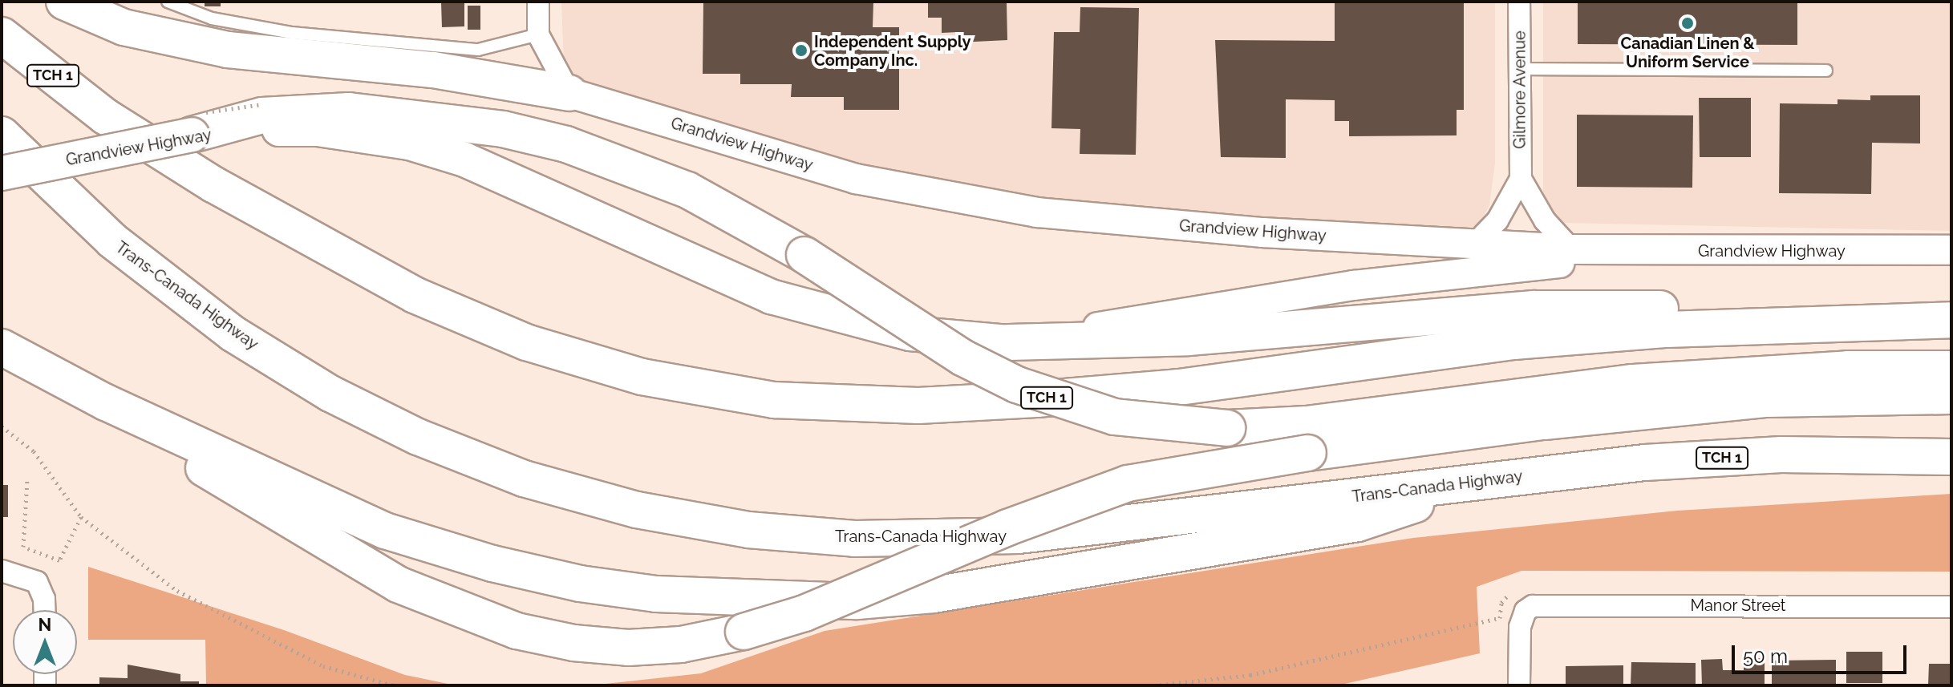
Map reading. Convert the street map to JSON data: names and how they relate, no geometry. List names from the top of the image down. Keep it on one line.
{"streets":{"highway":["TCH 1","Trans-Canada Highway"],"main road":["Grandview Highway"],"street":["Gilmore Avenue","Manor Street"]},"crossings":[["Gilmore Avenue","Grandview Highway"]],"places":["Canadian Linen & Uniform Service","Independent Supply Company Inc."],"scale_bar":"50 m","north":"top"}
